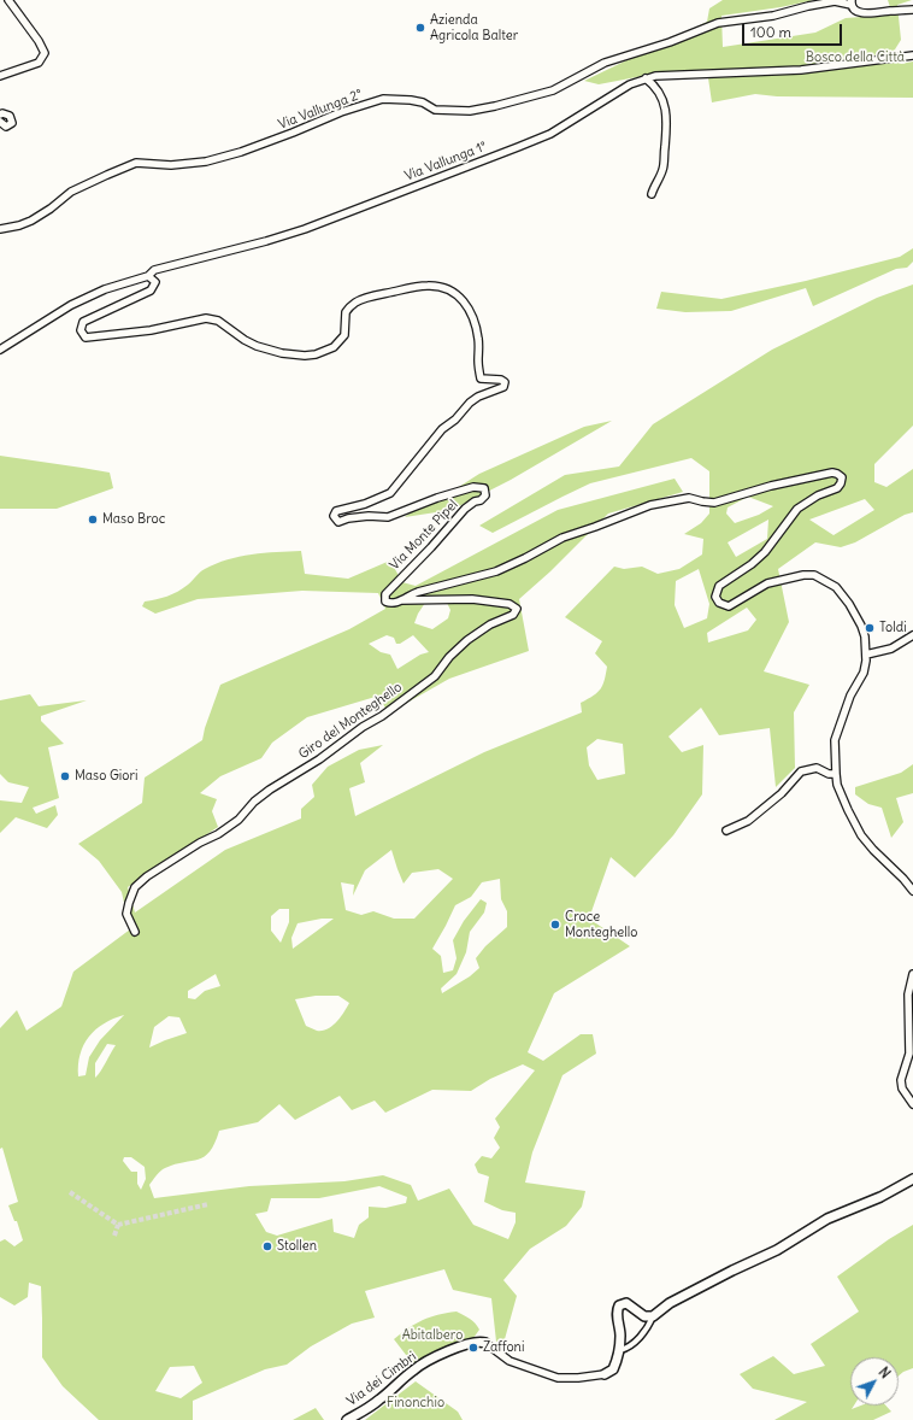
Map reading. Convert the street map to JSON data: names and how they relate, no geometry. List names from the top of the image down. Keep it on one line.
{"streets":{"street":["Via Vallunga 2°","Via Vallunga 1°","Via Monte Pipel","Giro del Monteghello","Via dei Cimbri"]},"crossings":[["Via Vallunga 1°","Via Monte Pipel"],["Via Monte Pipel","Giro del Monteghello"]],"parks":["Bosco della Città","Abitalbero","Finonchio"],"places":["Azienda Agricola Balter","Maso Broc","Toldi","Maso Giori","Croce Monteghello","Stollen","Zaffoni"],"scale_bar":"100 m","north":"top right"}
